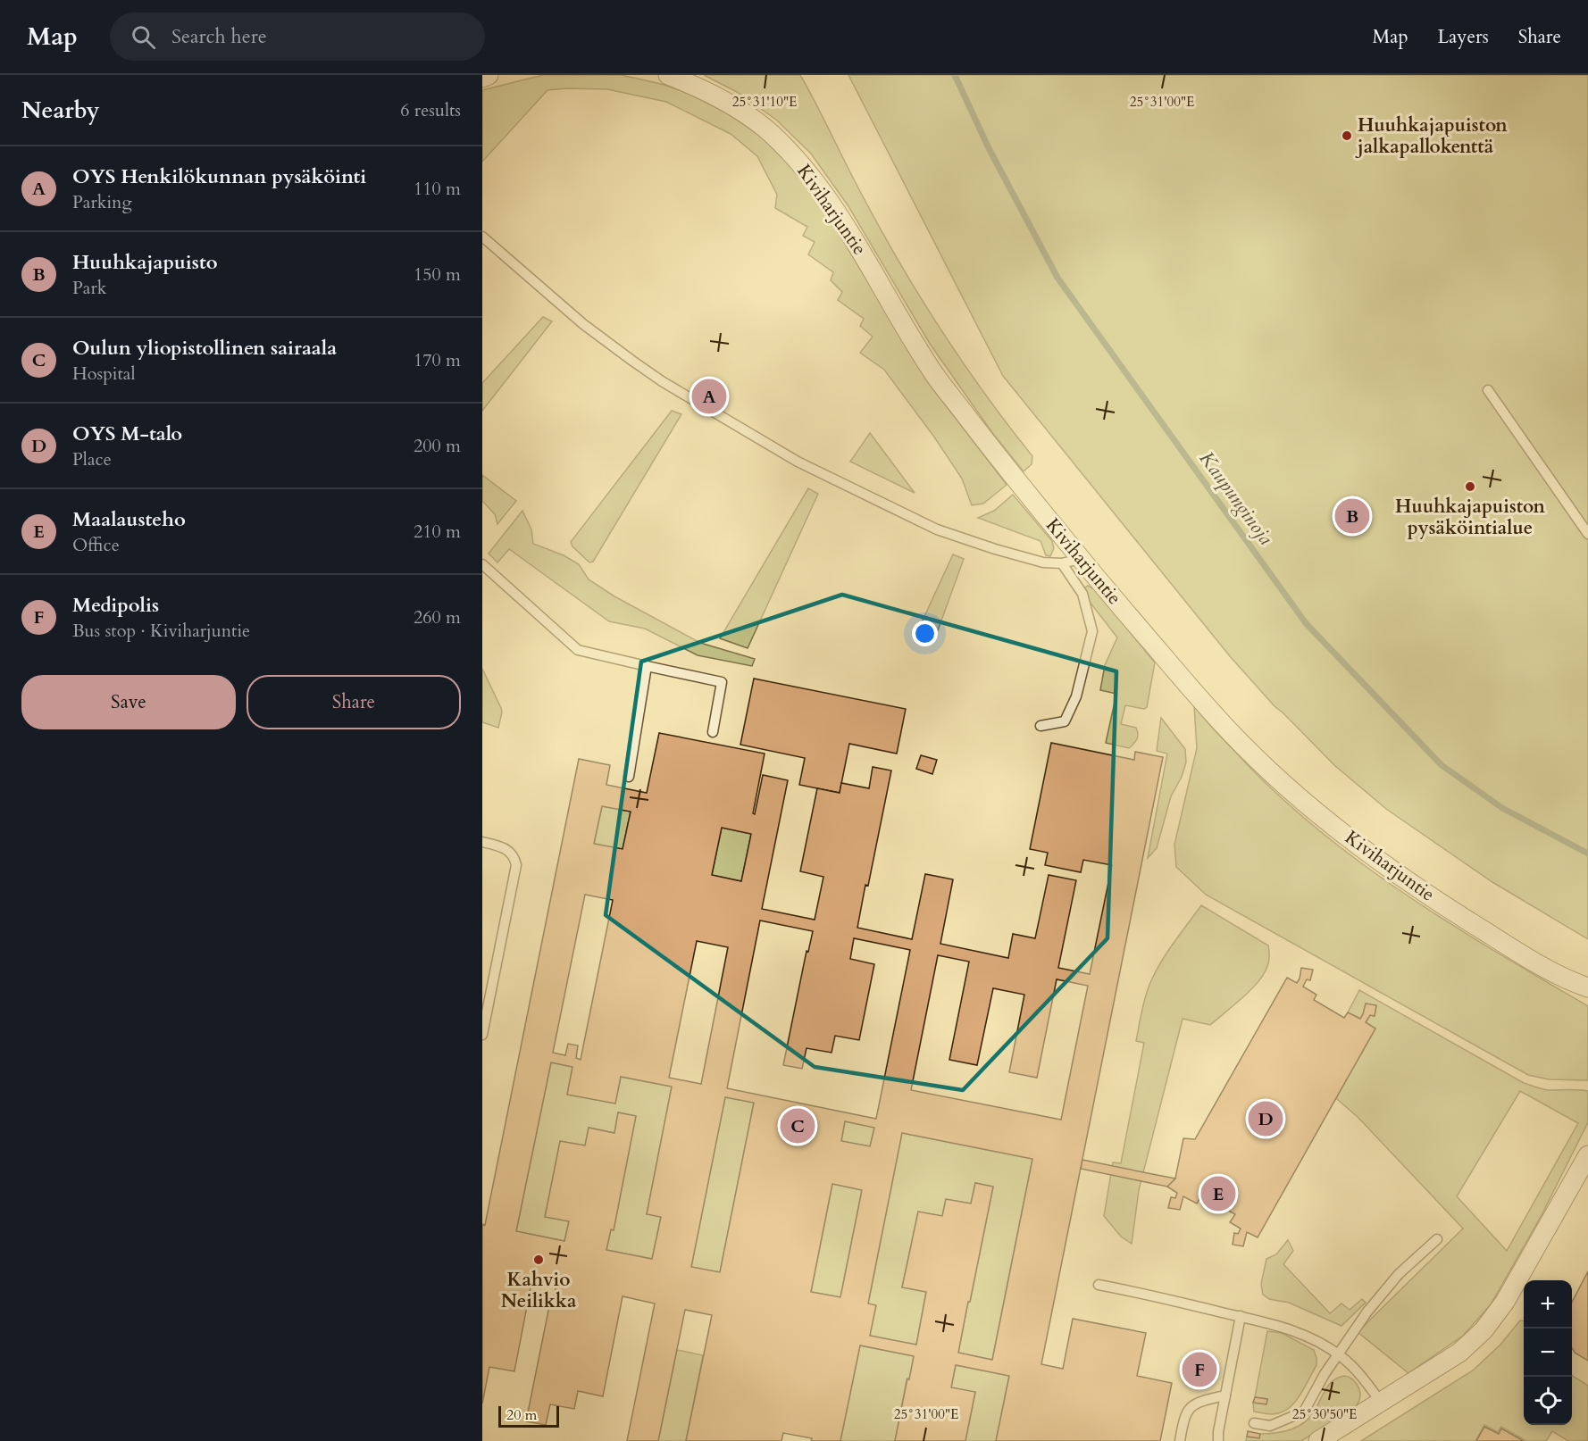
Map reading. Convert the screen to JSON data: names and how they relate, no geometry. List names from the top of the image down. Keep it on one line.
{"streets":{"street":["Kiviharjuntie"]},"water":["Kaupunginoja"],"places":["Huuhkajapuiston jalkapallokenttä","Huuhkajapuiston pysäköintialue","Kahvio Neilikka"],"scale_bar":"20 m","page":{"header":"Map","search":"Search here","nav":["Map","Layers","Share"],"heading":["Nearby","6 results"],"list":[{"mark":"A","name":"OYS Henkilökunnan pysäköinti","note":"Parking","value":"110 m"},{"mark":"B","name":"Huuhkajapuisto","note":"Park","value":"150 m"},{"mark":"C","name":"Oulun yliopistollinen sairaala","note":"Hospital","value":"170 m"},{"mark":"D","name":"OYS M-talo","note":"Place","value":"200 m"},{"mark":"E","name":"Maalausteho","note":"Office","value":"210 m"},{"mark":"F","name":"Medipolis","note":"Bus stop · Kiviharjuntie","value":"260 m"}],"pins":["A","B","D","C","E","F"],"buttons":["Save","Share"],"map_buttons":["+","−"],"scale":"20 m"},"coordinates":["25°31'10\"E","25°31'00\"E","25°30'50\"E"]}
